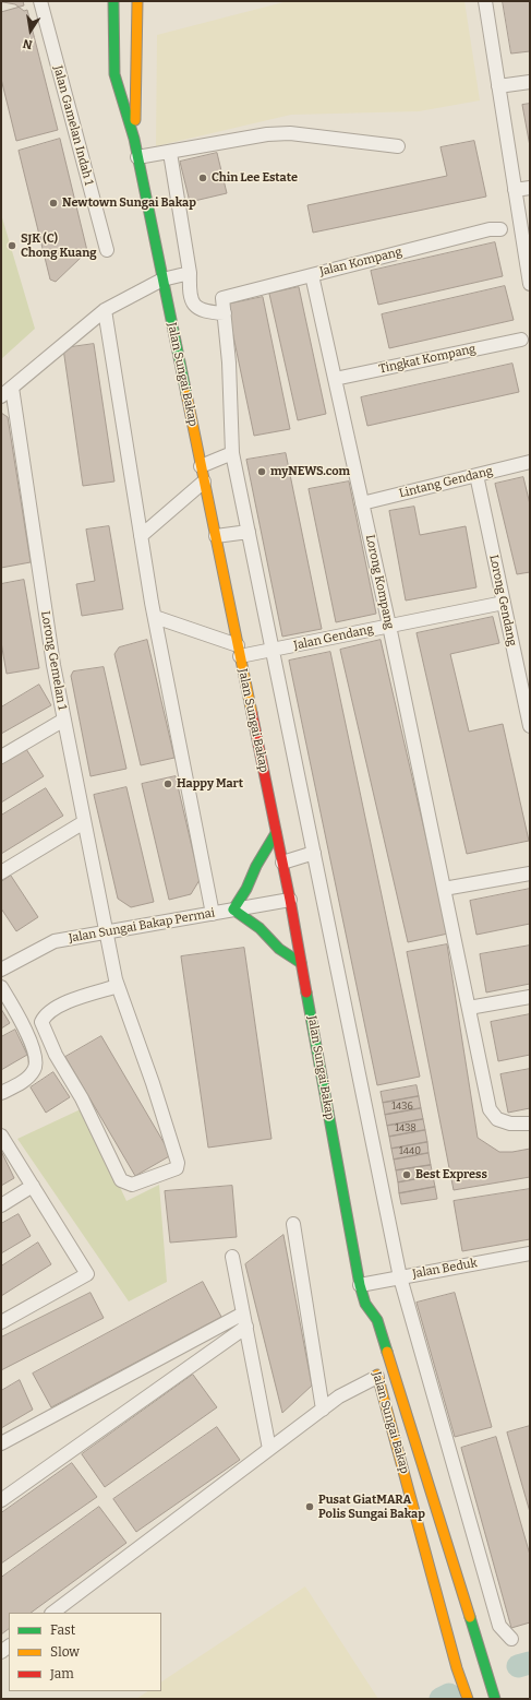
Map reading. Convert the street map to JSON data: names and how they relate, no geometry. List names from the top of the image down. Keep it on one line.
{"streets":{"highway":["Jalan Sungai Bakap"],"street":["Jalan Gamelan Indah 1","Jalan Kompang","Tingkat Kompang","Lintang Gendang","Lorong Kompang","Lorong Gendang","Jalan Gendang","Lorong Gemelan 1","Jalan Sungai Bakap Permai","Jalan Beduk"]},"crossings":[["Jalan Kompang","Lorong Kompang"],["Tingkat Kompang","Lorong Kompang"],["Jalan Sungai Bakap","Jalan Gendang"],["Jalan Sungai Bakap","Jalan Sungai Bakap Permai"],["Jalan Sungai Bakap","Jalan Beduk"],["Lintang Gendang","Lorong Kompang"],["Lintang Gendang","Lorong Gendang"],["Lorong Kompang","Jalan Gendang"],["Lorong Gendang","Jalan Gendang"],["Lorong Gemelan 1","Jalan Sungai Bakap Permai"]],"places":["Chin Lee Estate","Newtown Sungai Bakap","SJK (C) Chong Kuang","myNEWS.com","Happy Mart","Best Express","Pusat GiatMARA Polis Sungai Bakap"],"house_numbers":["1436","1438","1440"],"legend":["Fast","Slow","Jam"],"north":"bottom"}
